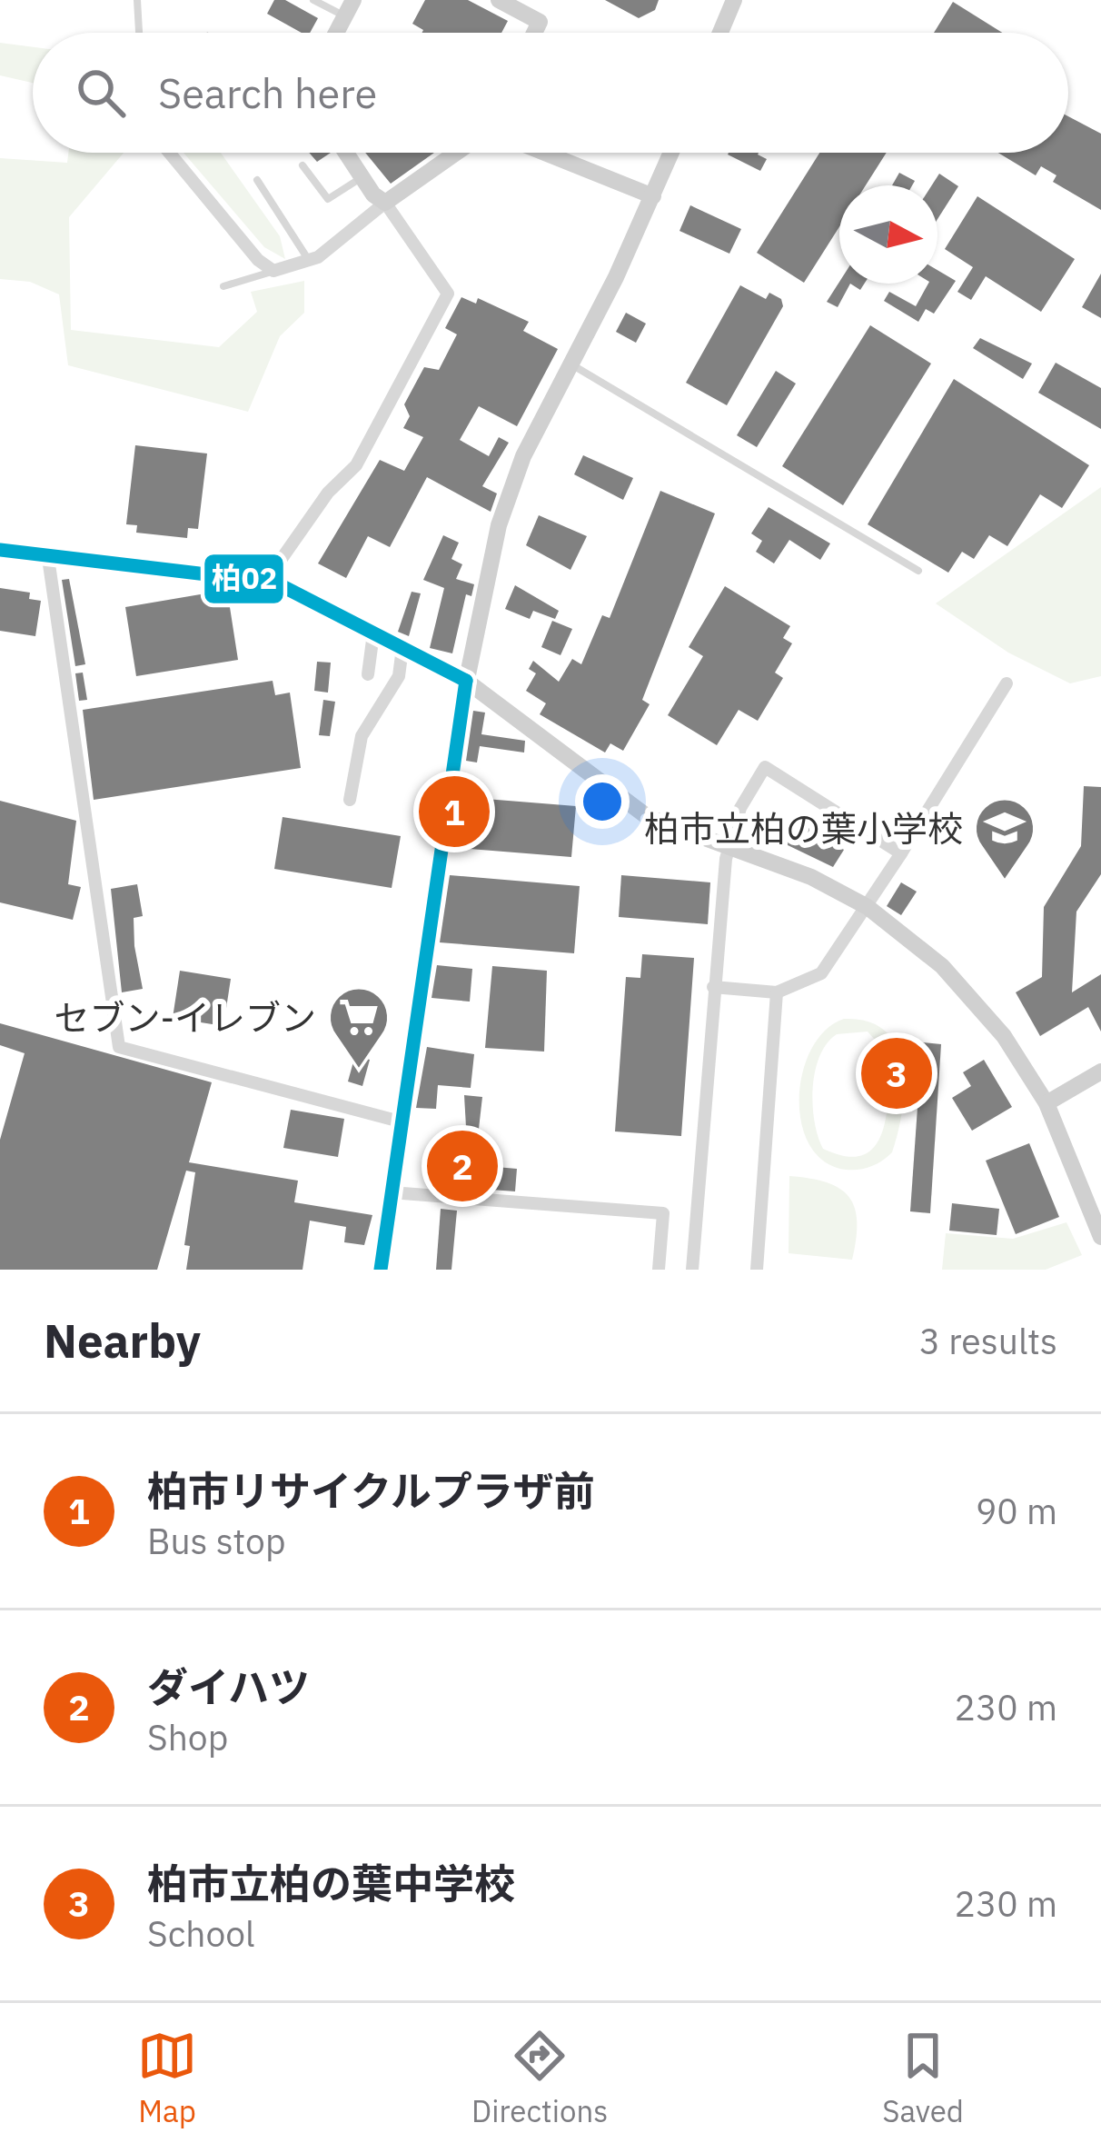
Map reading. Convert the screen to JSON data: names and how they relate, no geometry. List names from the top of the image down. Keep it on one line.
{"places":{"school or university":["柏市立柏の葉小学校"],"supermarket":["セブン-イレブン"]},"lines":["transit line 柏02"],"north":"right","page":{"search":"Search here","pins":["1","3","2"],"heading":["Nearby","3 results"],"list":[{"mark":"1","name":"柏市リサイクルプラザ前","note":"Bus stop","value":"90 m"},{"mark":"2","name":"ダイハツ","note":"Shop","value":"230 m"},{"mark":"3","name":"柏市立柏の葉中学校","note":"School","value":"230 m"}],"nav":["Map","Directions","Saved"]}}
